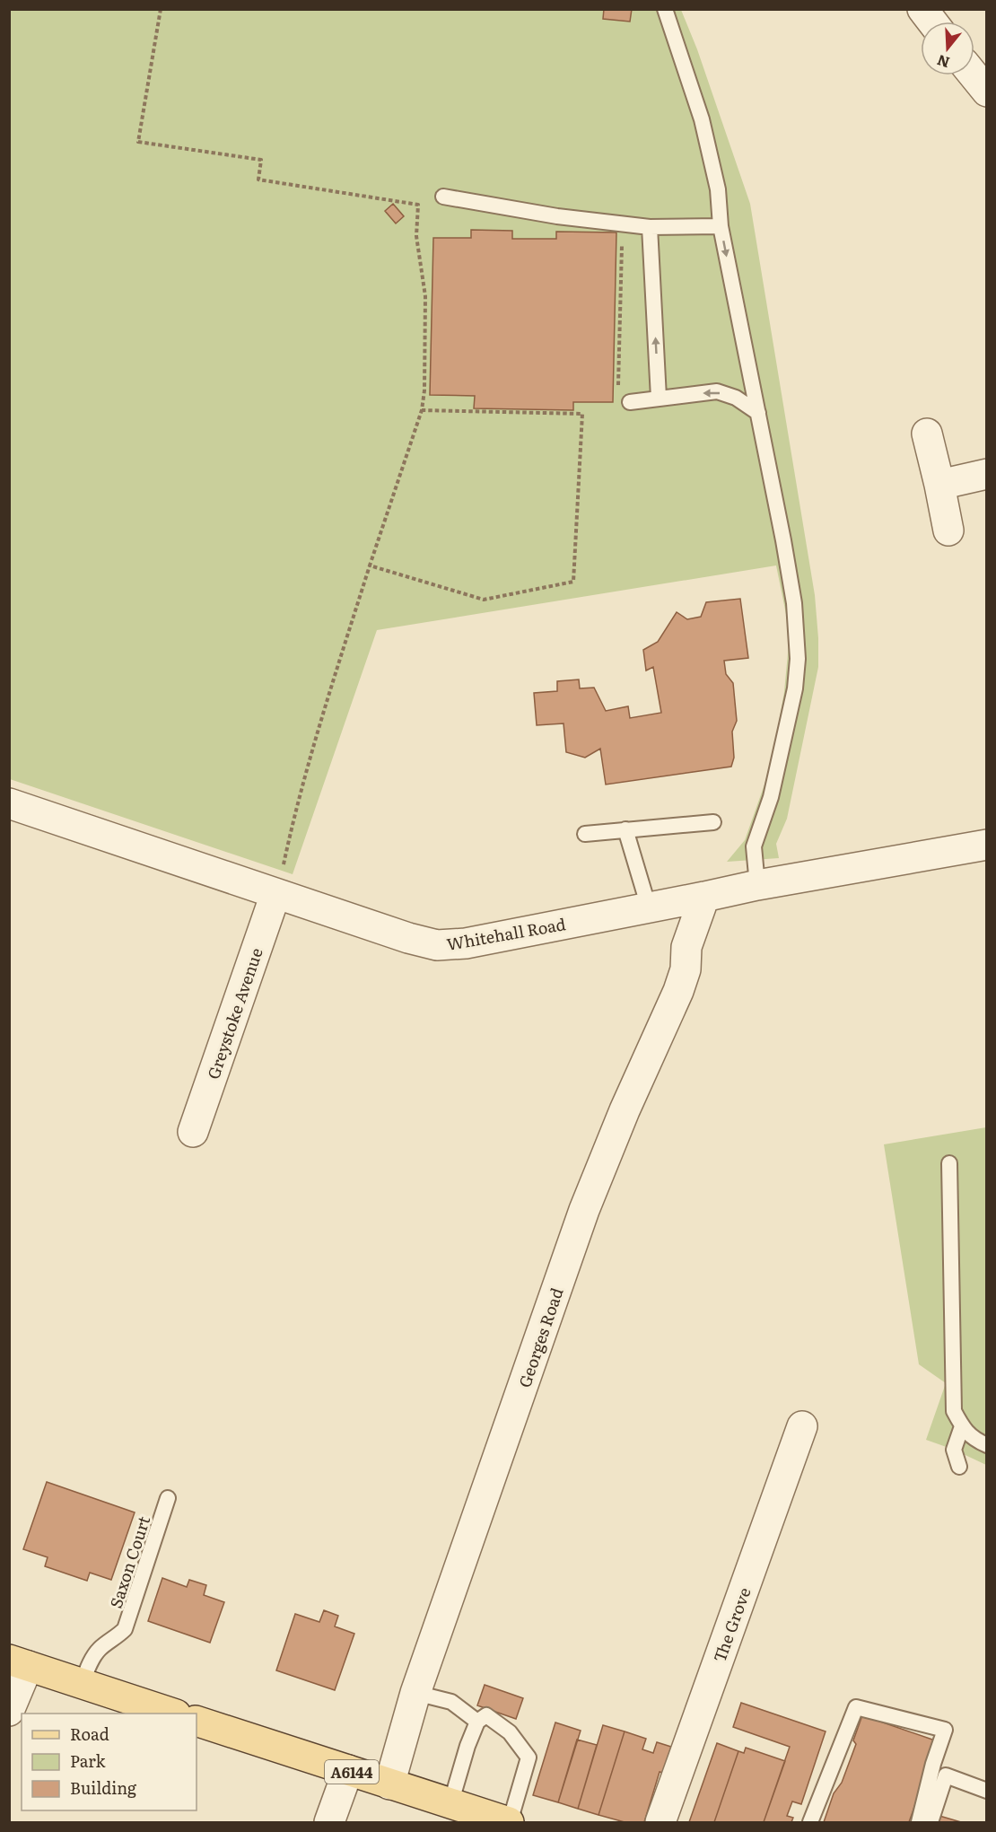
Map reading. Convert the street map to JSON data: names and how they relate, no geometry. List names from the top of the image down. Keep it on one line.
{"streets":{"main road":["A6144"],"street":["Whitehall Road","Greystoke Avenue","Georges Road","The Grove"],"lane":["Saxon Court"]},"crossings":[["Whitehall Road","Greystoke Avenue"],["Whitehall Road","Georges Road"],["Georges Road","A6144"]],"legend":["Road","Park","Building"],"north":"bottom"}
